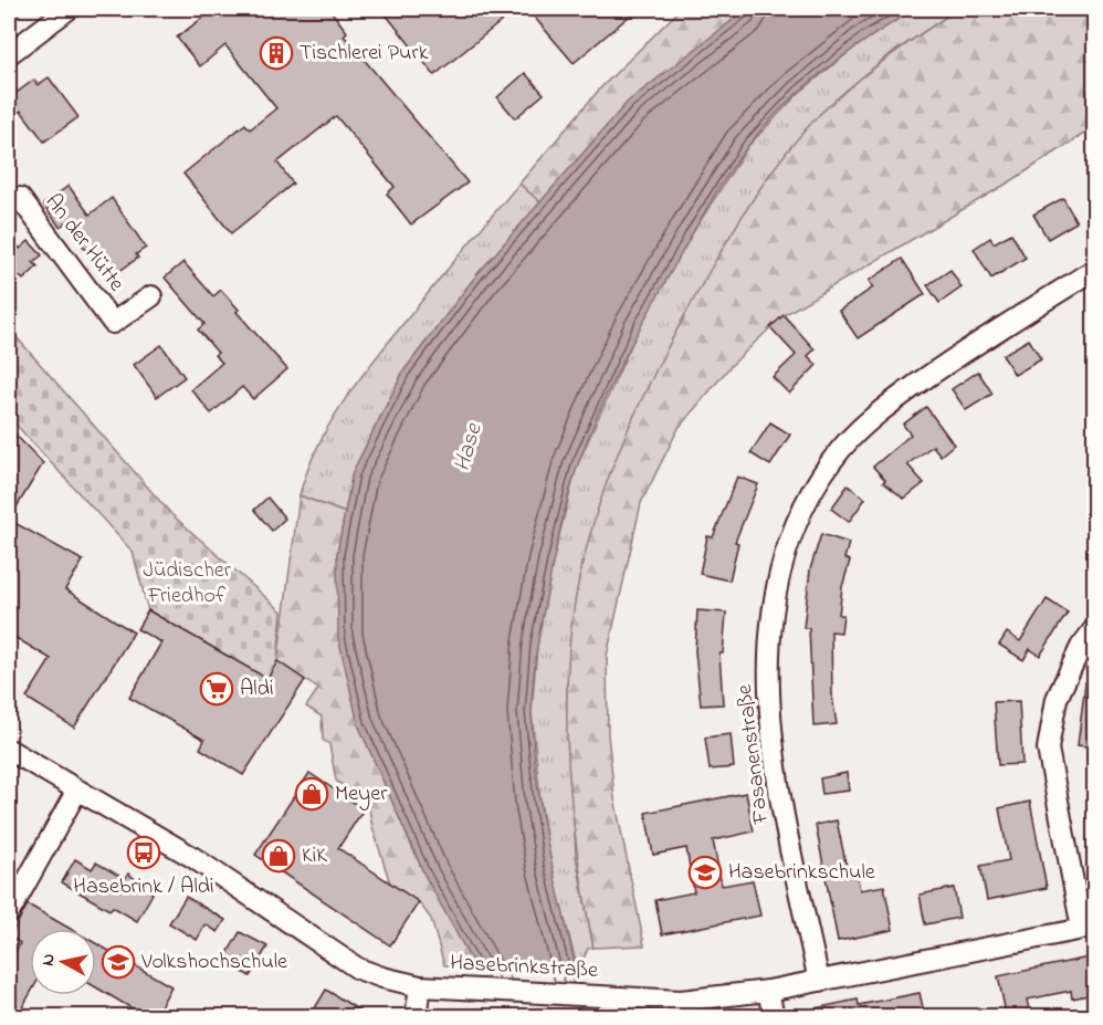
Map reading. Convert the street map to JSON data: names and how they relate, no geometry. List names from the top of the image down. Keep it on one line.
{"streets":{"street":["An der Hütte","Fasanenstraße","Hasebrinkstraße"]},"crossings":[["Fasanenstraße","Hasebrinkstraße"]],"water":["Hase"],"parks":["Jüdischer Friedhof"],"places":{"building":["Tischlerei Purk"],"supermarket":["Aldi"],"shop":["Meyer","KiK"],"bus stop":["Hasebrink / Aldi"],"school or university":["Hasebrinkschule","Volkshochschule"]},"north":"left"}
